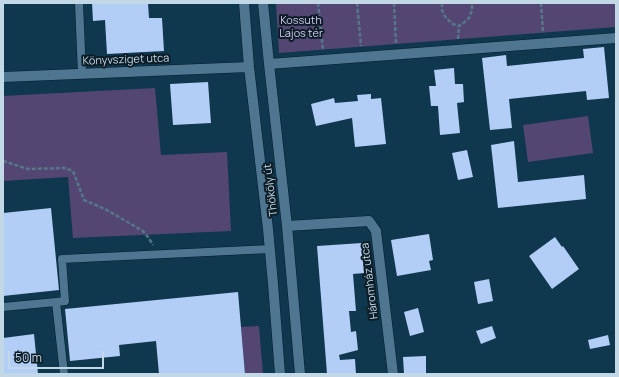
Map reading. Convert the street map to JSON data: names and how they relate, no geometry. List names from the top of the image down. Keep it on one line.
{"streets":{"street":["Könyvsziget utca","Thököly út","Háromház utca"]},"crossings":[["Könyvsziget utca","Thököly út"],["Thököly út","Háromház utca"]],"parks":["Kossuth Lajos tér"],"scale_bar":"50 m"}
